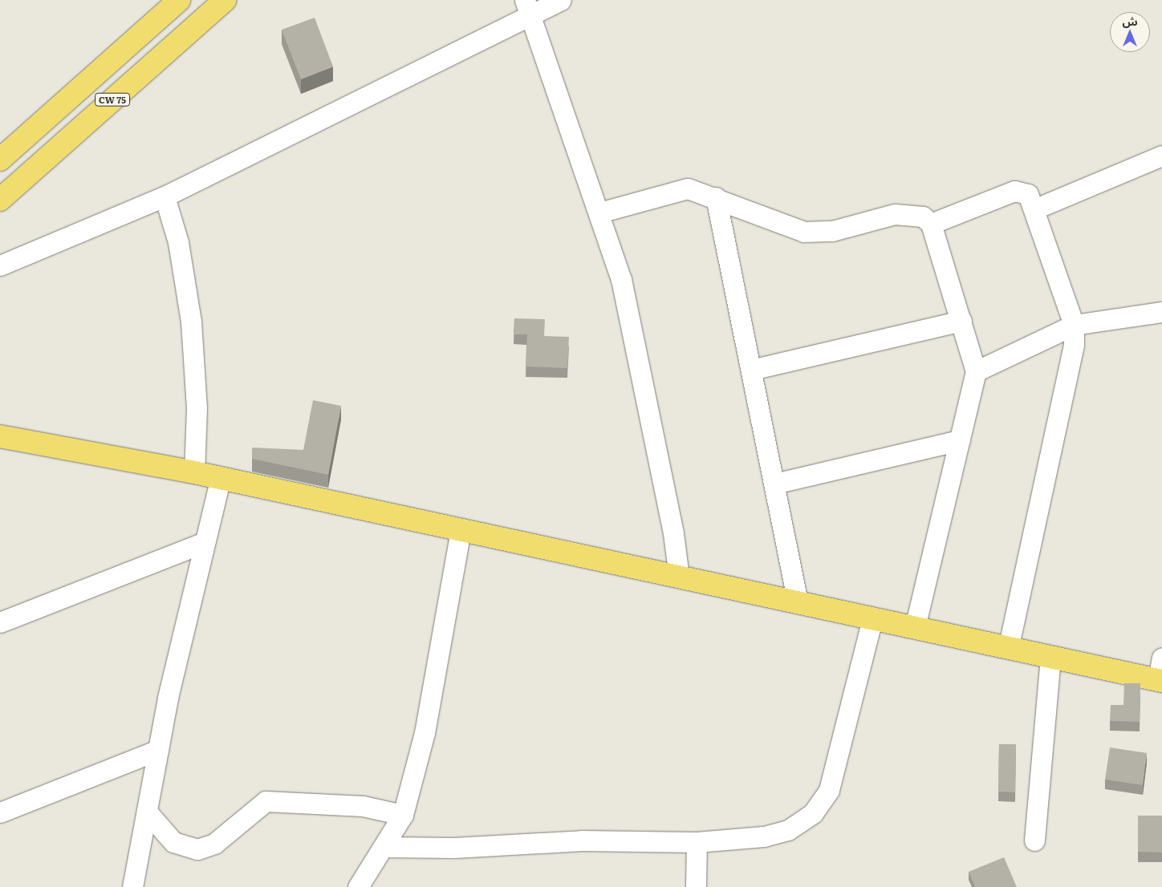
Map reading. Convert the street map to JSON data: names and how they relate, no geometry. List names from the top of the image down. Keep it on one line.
{"streets":{"main road":["CW 75"]},"north":"top"}
